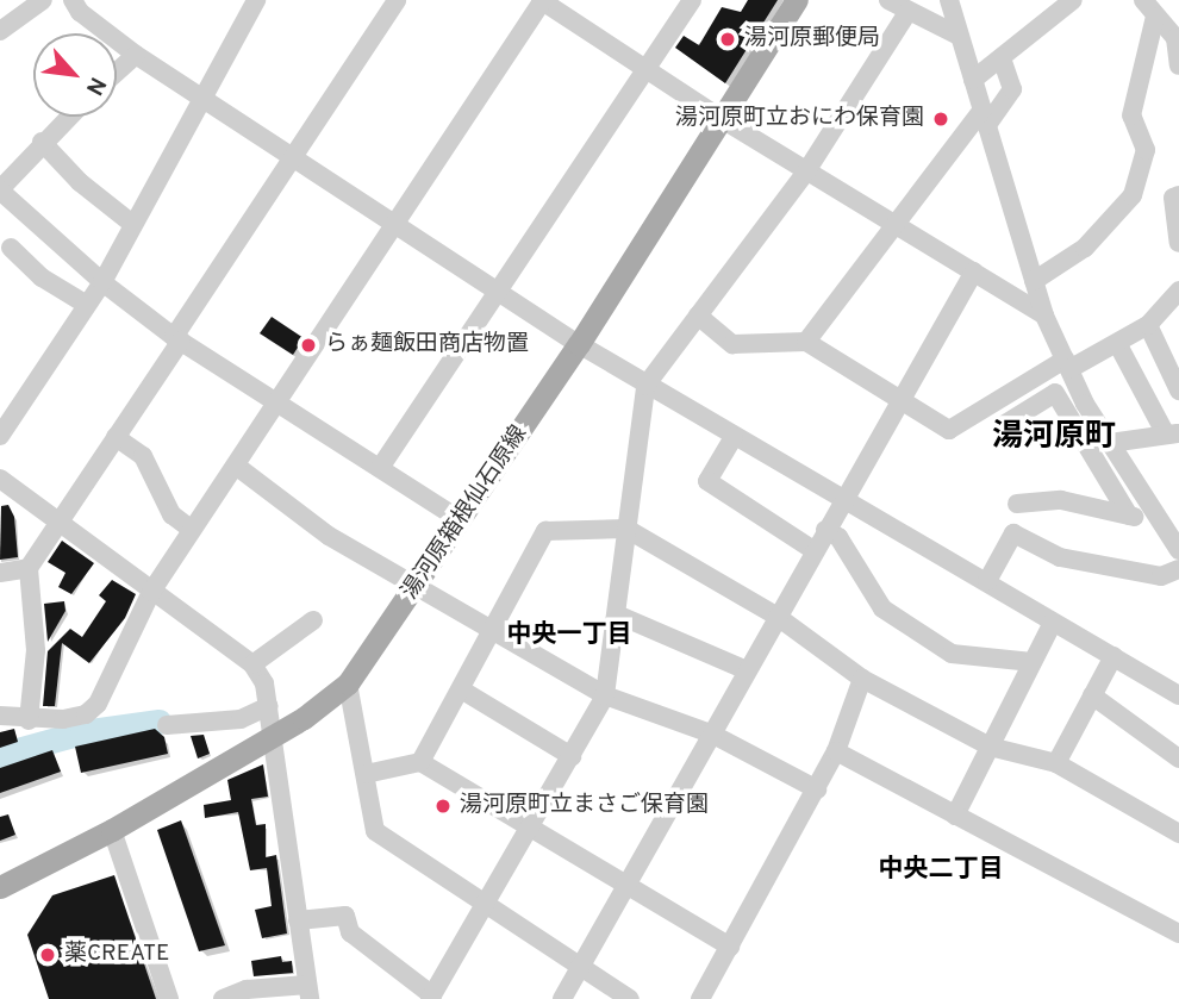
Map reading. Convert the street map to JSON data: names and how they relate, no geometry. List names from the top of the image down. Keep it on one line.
{"streets":{"main road":["湯河原箱根仙石原線"]},"districts":["湯河原町","中央一丁目","中央二丁目"],"places":["湯河原郵便局","湯河原町立おにわ保育園","らぁ麺飯田商店物置","湯河原町立まさご保育園","薬CREATE"],"north":"bottom right"}
